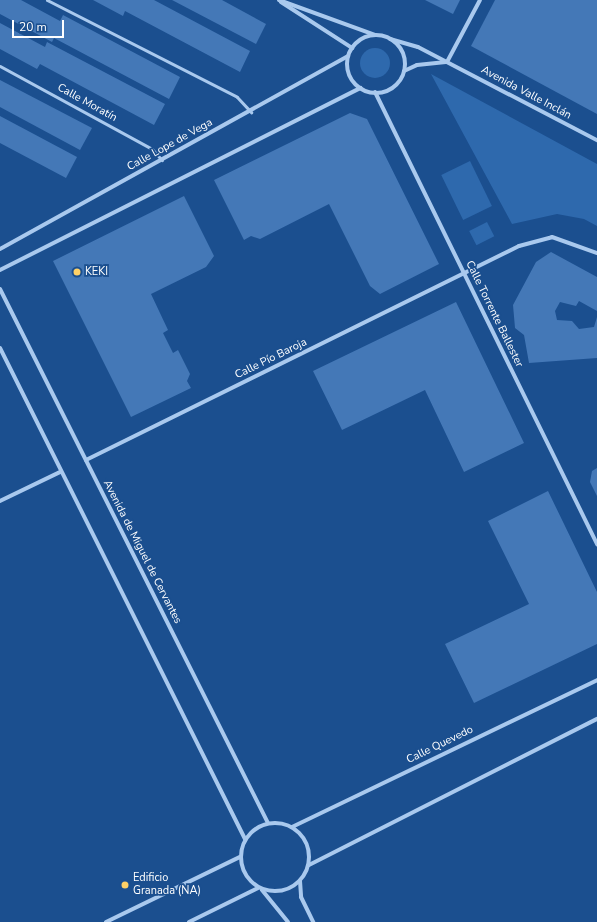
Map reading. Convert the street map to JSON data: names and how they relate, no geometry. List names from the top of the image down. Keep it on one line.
{"streets":{"street":["Avenida Valle Inclán","Calle Lope de Vega","Calle Torrente Ballester","Calle Pío Baroja","Avenida de Miguel de Cervantes","Calle Quevedo"],"lane":["Calle Moratín"]},"crossings":[["Avenida Valle Inclán","Calle Lope de Vega"],["Avenida Valle Inclán","Calle Torrente Ballester"],["Calle Moratín","Calle Lope de Vega"],["Calle Lope de Vega","Calle Torrente Ballester"],["Calle Torrente Ballester","Calle Pío Baroja"],["Calle Pío Baroja","Avenida de Miguel de Cervantes"],["Avenida de Miguel de Cervantes","Calle Quevedo"]],"places":["KEKI","Edificio Granada (NA)"],"scale_bar":"20 m"}
